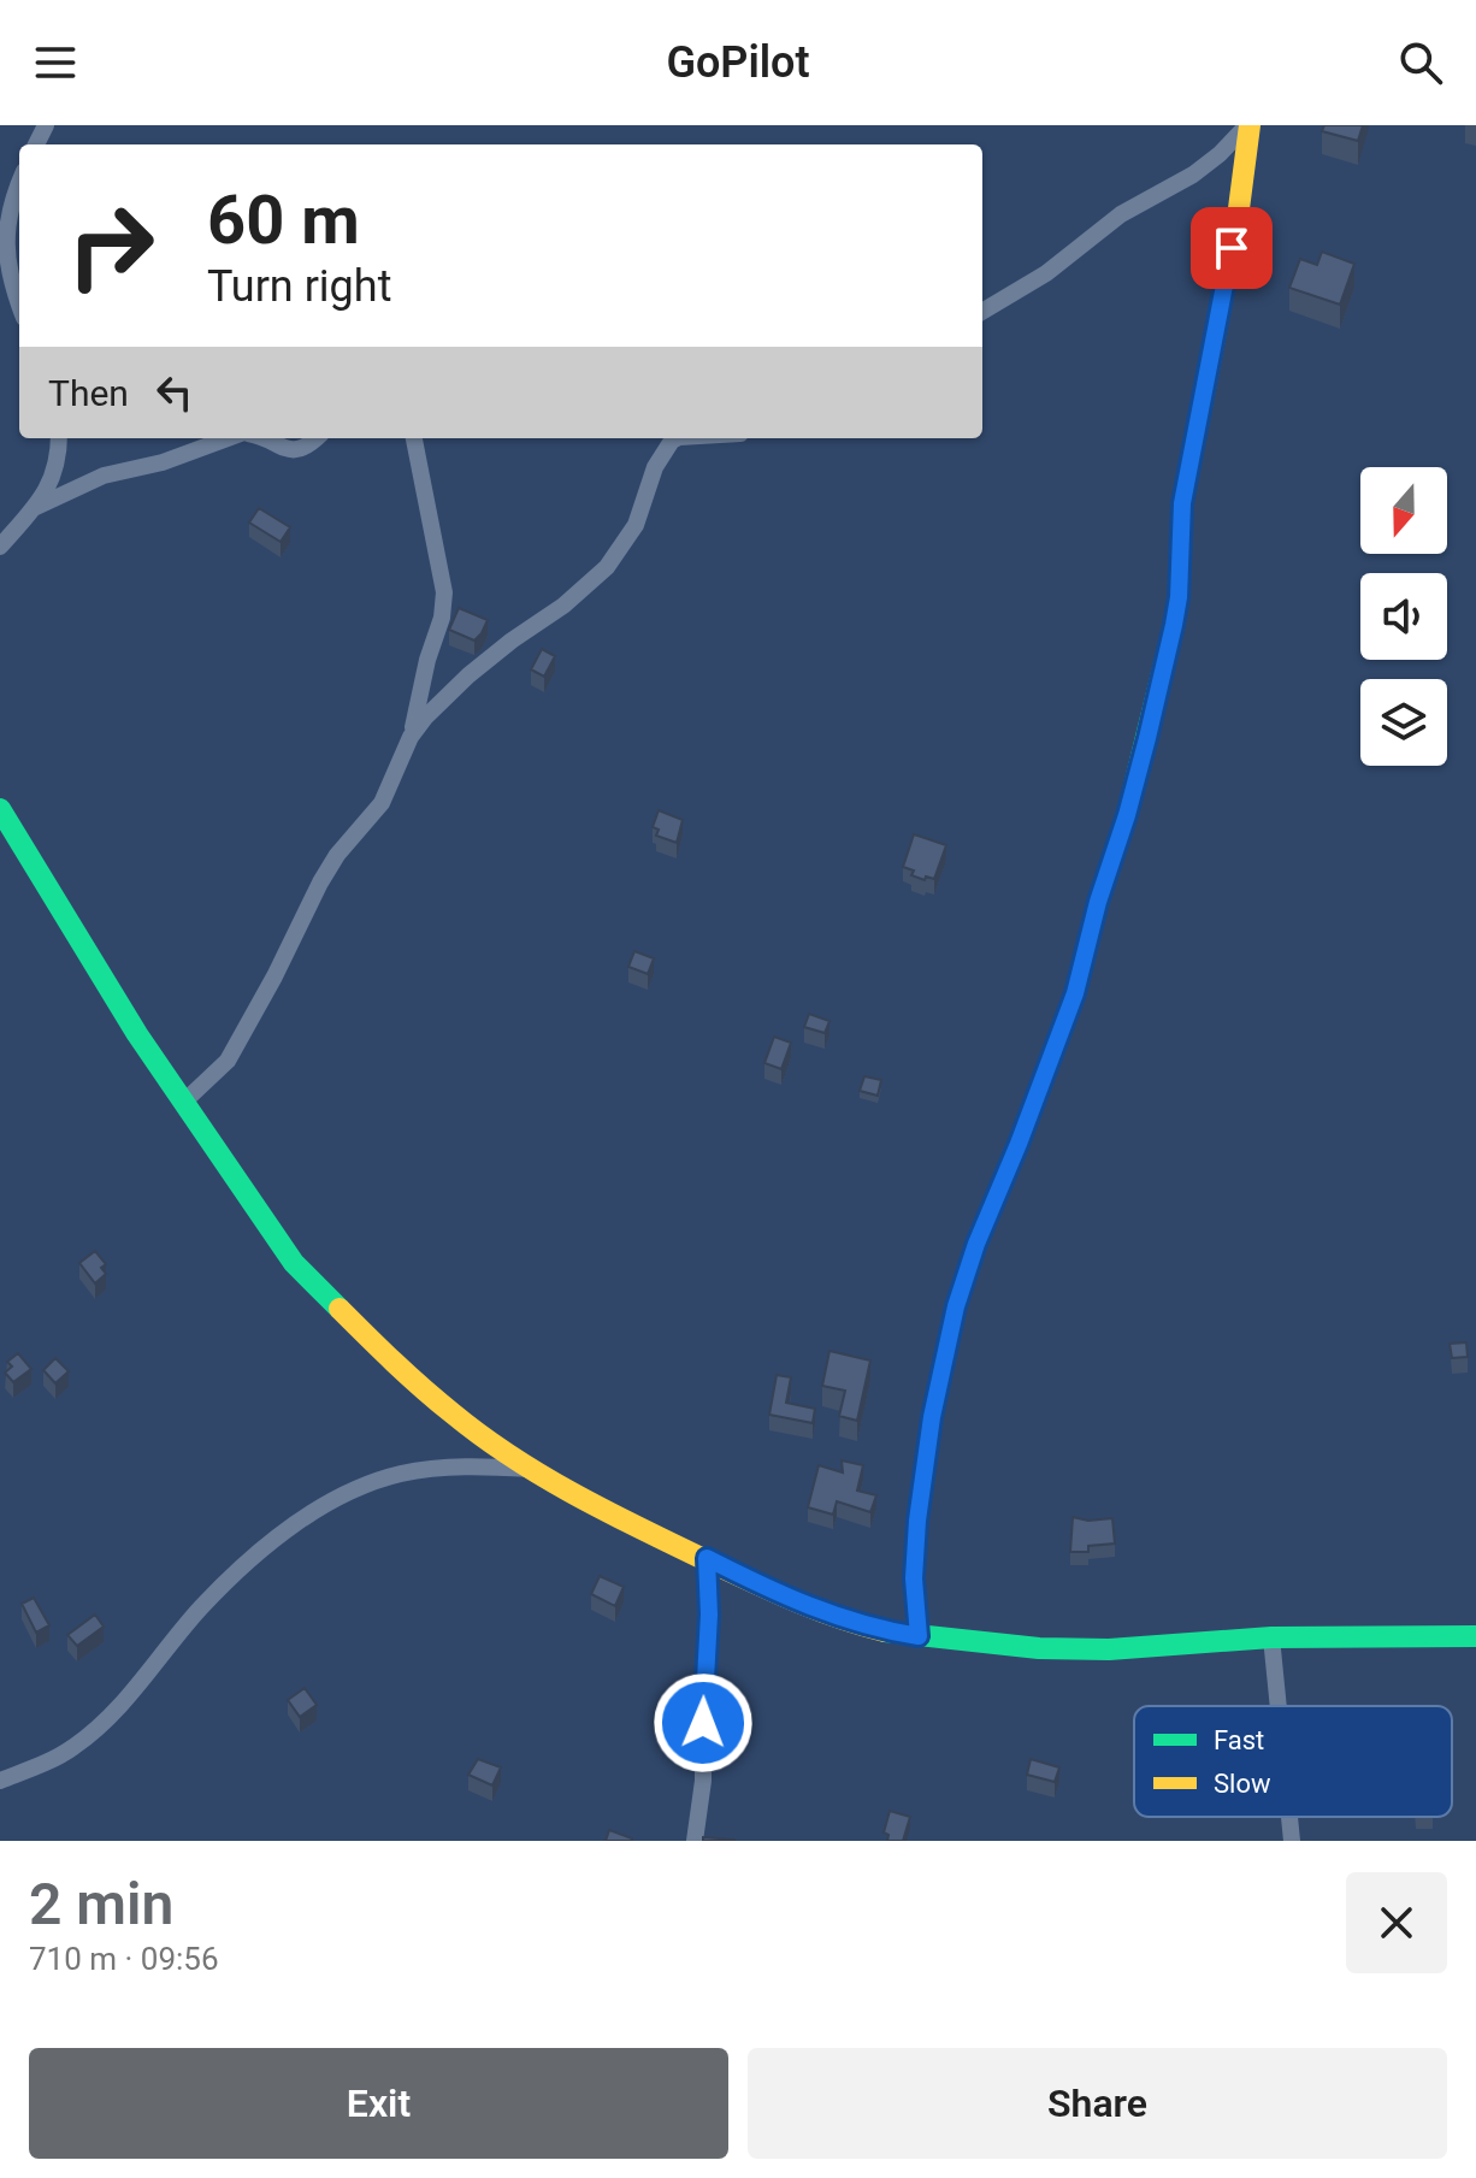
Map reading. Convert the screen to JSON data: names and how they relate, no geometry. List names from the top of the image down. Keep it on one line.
{"legend":["Fast","Slow"],"north":"bottom","page":{"header":"GoPilot","turn":["60 m","Turn right"],"then":"Then","heading":["2 min","710 m · 09:56"],"buttons":["Exit","Share"]}}
